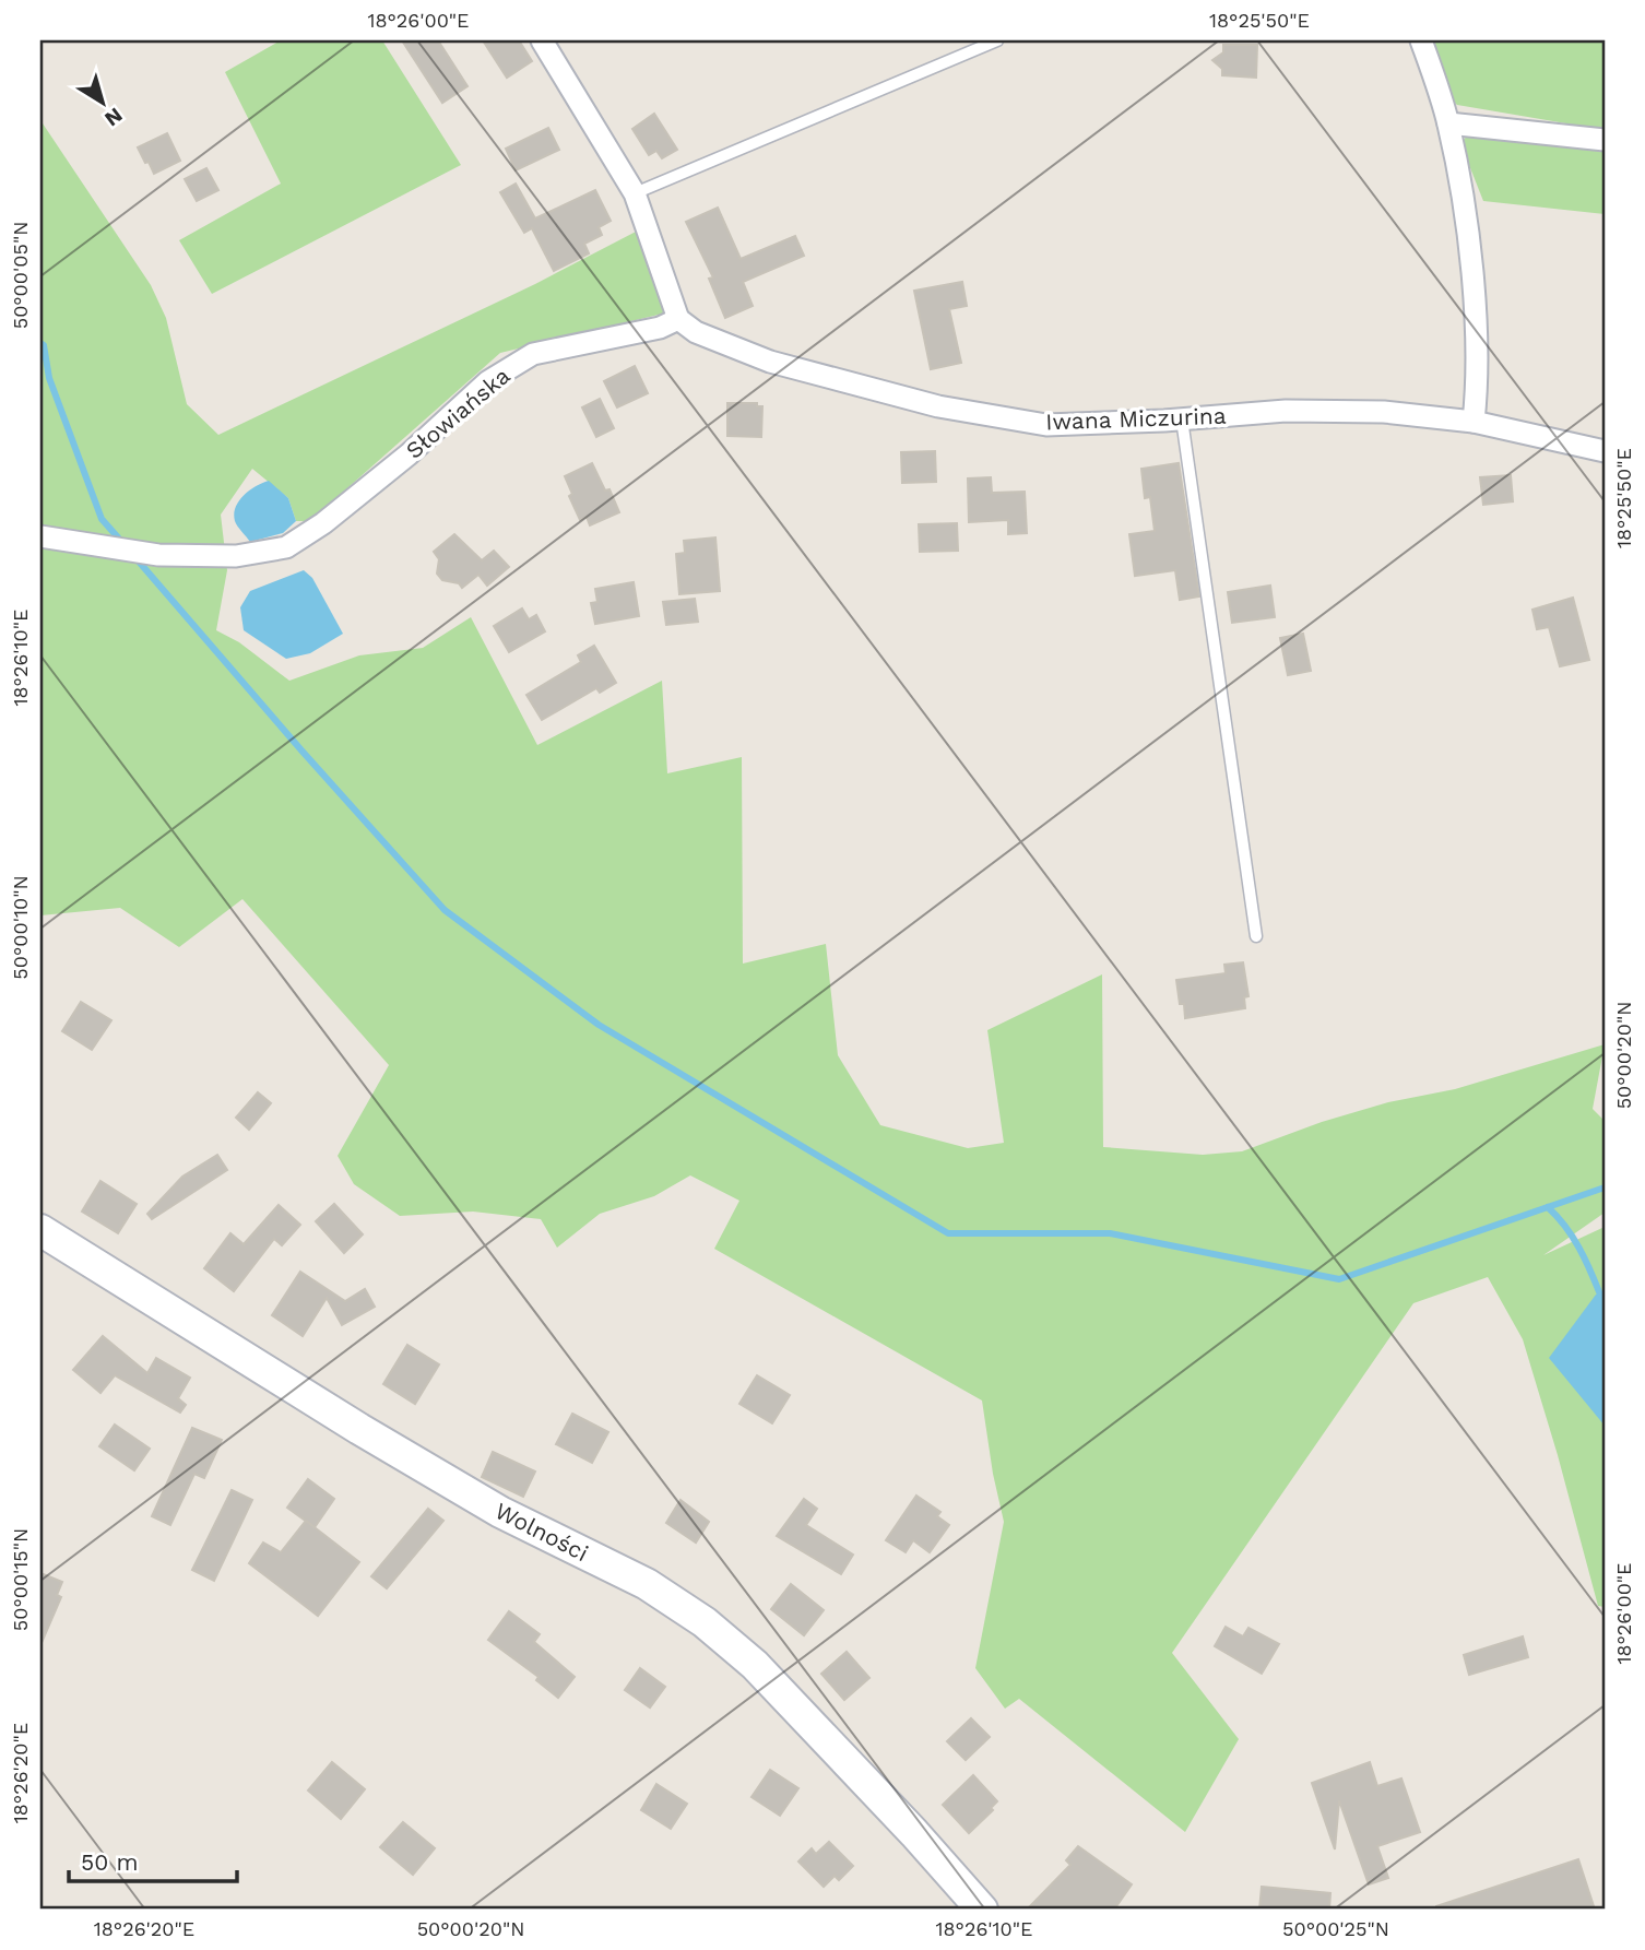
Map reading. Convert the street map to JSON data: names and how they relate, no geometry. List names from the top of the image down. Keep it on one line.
{"streets":{"street":["Słowiańska","Iwana Miczurina","Wolności"]},"crossings":[["Słowiańska","Iwana Miczurina"]],"scale_bar":"50 m","north":"bottom right","coordinates":["18°26'00\"E","18°25'50\"E","50°00'05\"N","18°26'10\"E","50°00'10\"N","50°00'20\"N","50°00'15\"N","18°26'20\"E","50°00'25\"N"]}
